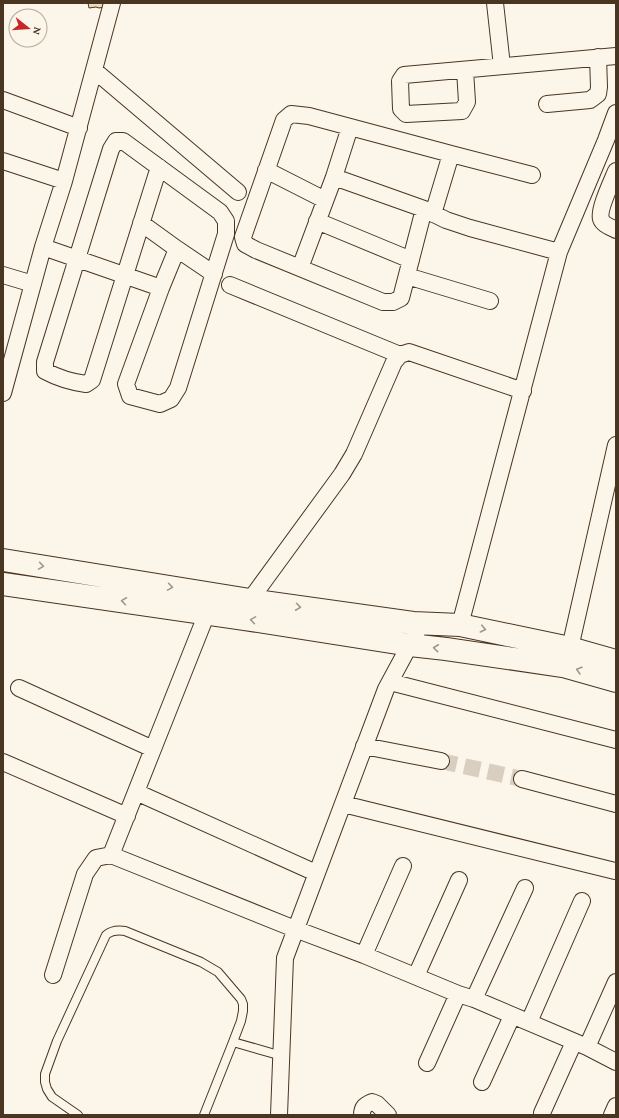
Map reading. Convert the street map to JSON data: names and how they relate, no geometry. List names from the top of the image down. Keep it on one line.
{"north":"right"}
